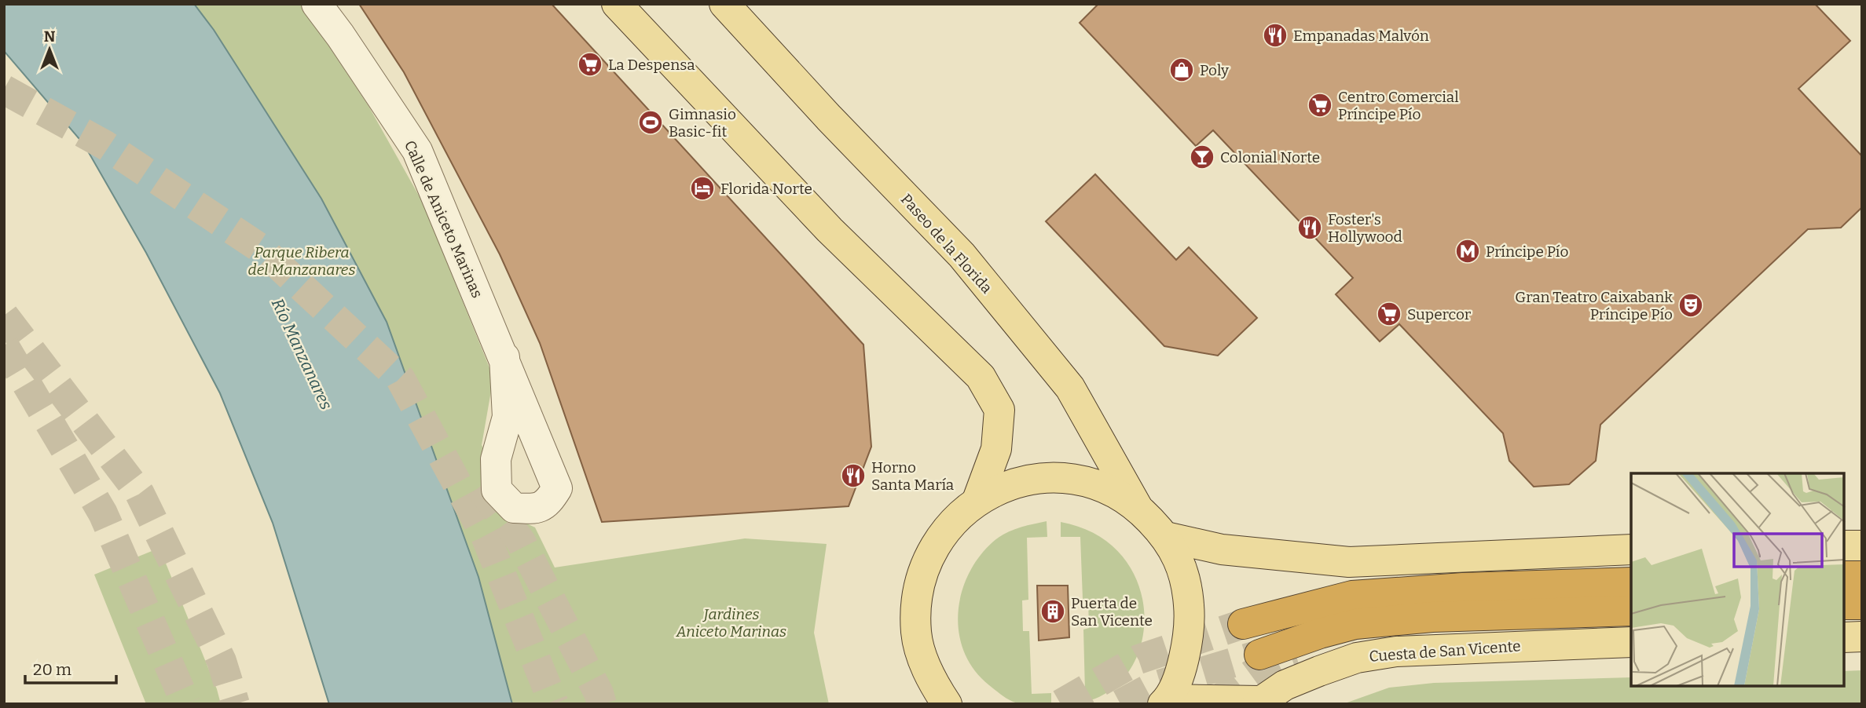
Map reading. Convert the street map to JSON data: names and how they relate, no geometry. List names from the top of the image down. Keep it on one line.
{"streets":{"main road":["Paseo de la Florida","Cuesta de San Vicente"],"street":["Calle de Aniceto Marinas"]},"water":["Río Manzanares"],"parks":["Parque Ribera del Manzanares","Jardines Aniceto Marinas"],"places":{"restaurant":["Empanadas Malvón","Foster's Hollywood","Horno Santa María"],"supermarket":["La Despensa","Centro Comercial Príncipe Pío","Supercor"],"shop":["Poly"],"sports":["Gimnasio Basic-fit"],"bar":["Colonial Norte"],"hotel":["Florida Norte"],"metro station":["Príncipe Pío"],"theatre":["Gran Teatro Caixabank Príncipe Pío"],"building":["Puerta de San Vicente"]},"scale_bar":"20 m","north":"top"}
